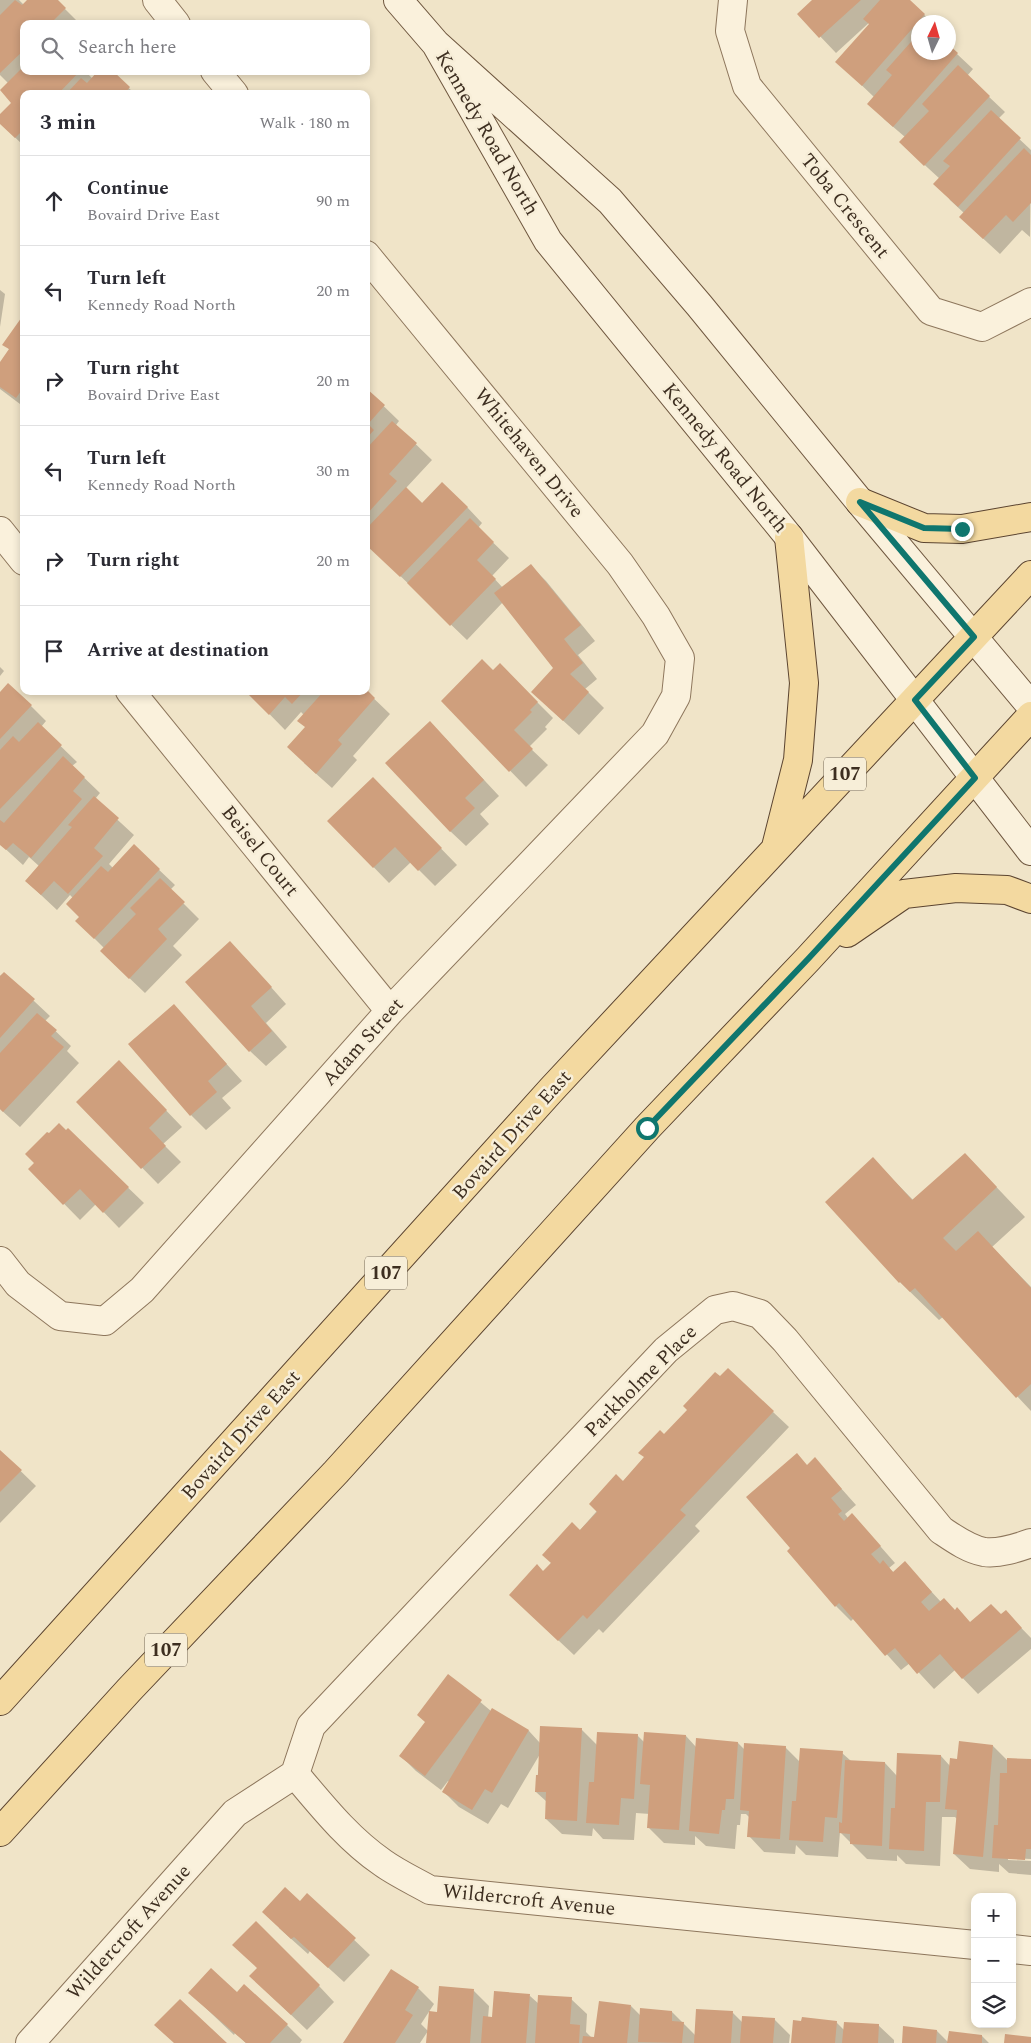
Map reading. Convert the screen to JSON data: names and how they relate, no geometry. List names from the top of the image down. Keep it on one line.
{"streets":{"main road":["107","Bovaird Drive East"],"street":["Kennedy Road North","Toba Crescent","Whitehaven Drive","Beisel Court","Adam Street","Parkholme Place","Wildercroft Avenue"]},"crossings":[["Kennedy Road North","107"],["Kennedy Road North","Bovaird Drive East"],["Whitehaven Drive","Adam Street"],["Beisel Court","Adam Street"],["Parkholme Place","Wildercroft Avenue"]],"north":"top","page":{"search":"Search here","heading":["3 min","Walk · 180 m"],"list":[["Continue","Bovaird Drive East","90 m"],["Turn left","Kennedy Road North","20 m"],["Turn right","Bovaird Drive East","20 m"],["Turn left","Kennedy Road North","30 m"],["Turn right","20 m"],"Arrive at destination"],"map_buttons":["+","−"]}}
